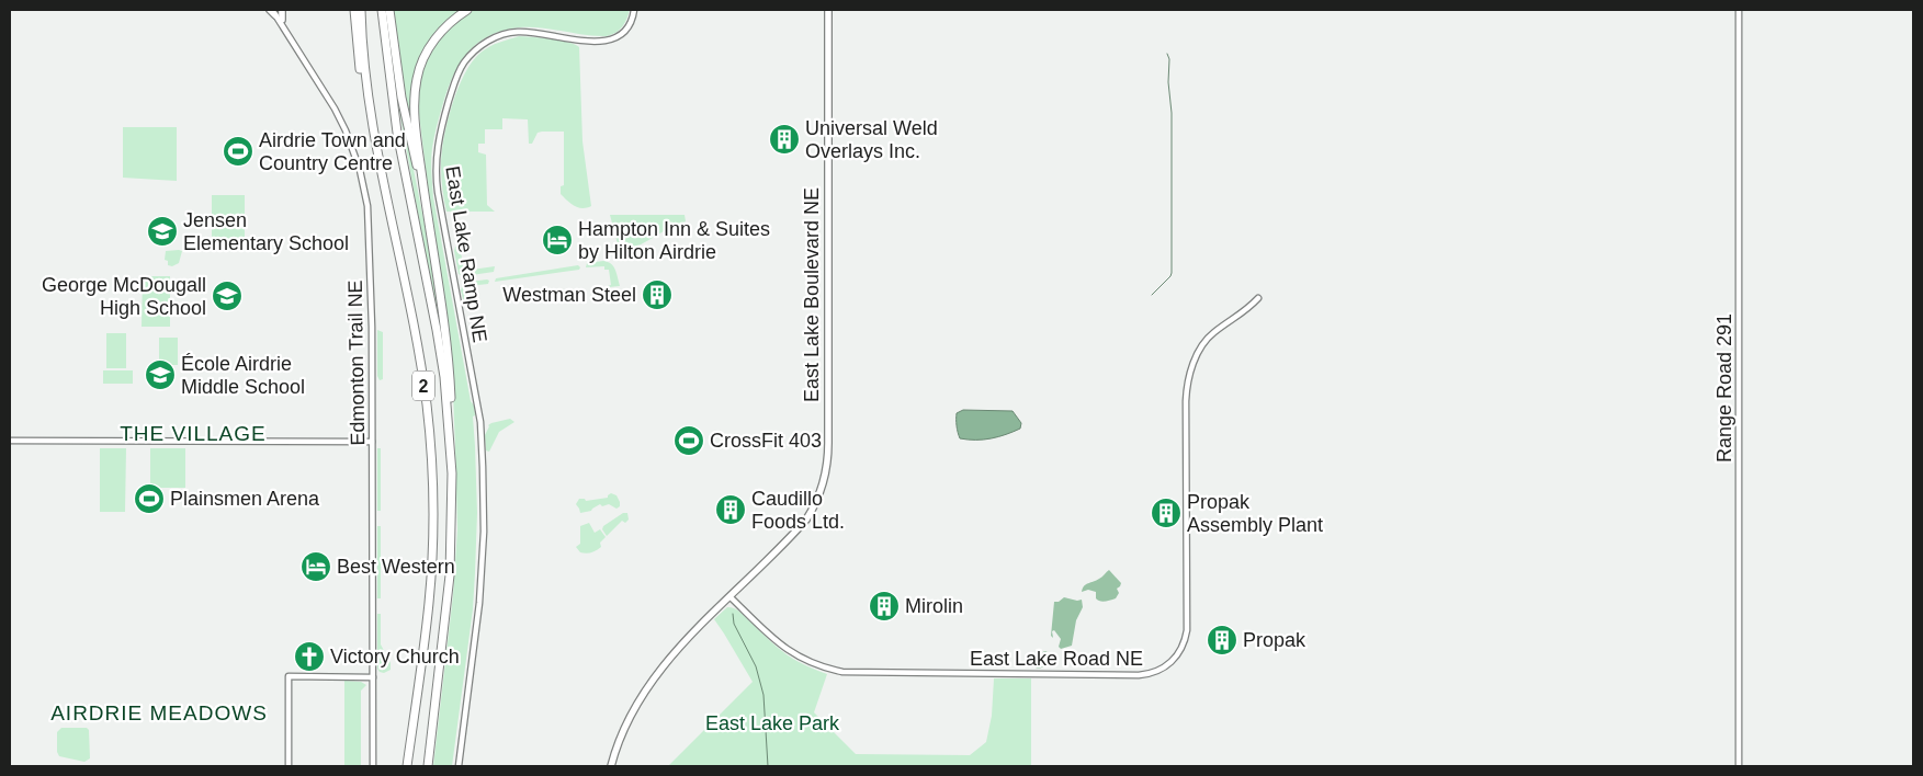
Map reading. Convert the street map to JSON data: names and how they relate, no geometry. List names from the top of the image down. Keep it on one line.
{"streets":{"highway":["2"],"main road":["East Lake Boulevard NE"],"street":["East Lake Ramp NE","Edmonton Trail NE","Range Road 291","East Lake Road NE"]},"crossings":[["East Lake Boulevard NE","East Lake Road NE"]],"districts":["THE VILLAGE","AIRDRIE MEADOWS"],"parks":["East Lake Park"],"places":{"building":["Universal Weld Overlays Inc.","Westman Steel","Caudillo Foods Ltd.","Propak Assembly Plant","Mirolin","Propak"],"sports":["Airdrie Town and Country Centre","CrossFit 403","Plainsmen Arena"],"school or university":["Jensen Elementary School","George McDougall High School","École Airdrie Middle School"],"hotel":["Hampton Inn & Suites by Hilton Airdrie","Best Western"],"church":["Victory Church"]}}
